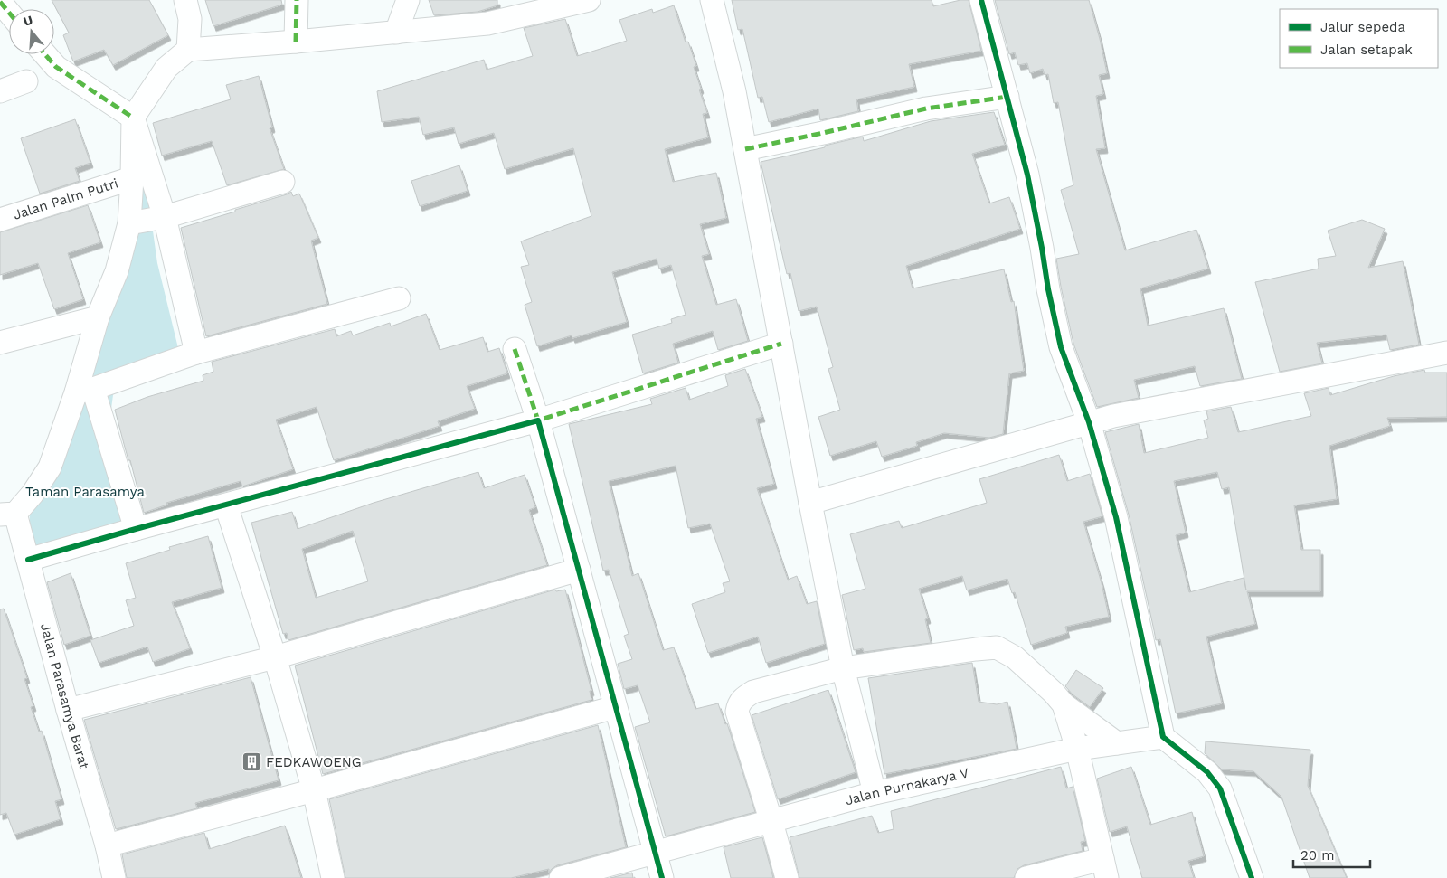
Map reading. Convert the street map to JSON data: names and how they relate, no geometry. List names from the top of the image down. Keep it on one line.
{"streets":{"street":["Jalan Palm Putri","Jalan Parasamya Barat","Jalan Purnakarya V"]},"parks":["Taman Parasamya"],"places":{"building":["FEDKAWOENG"]},"legend":["Jalur sepeda","Jalan setapak"],"scale_bar":"20 m","north":"top"}
